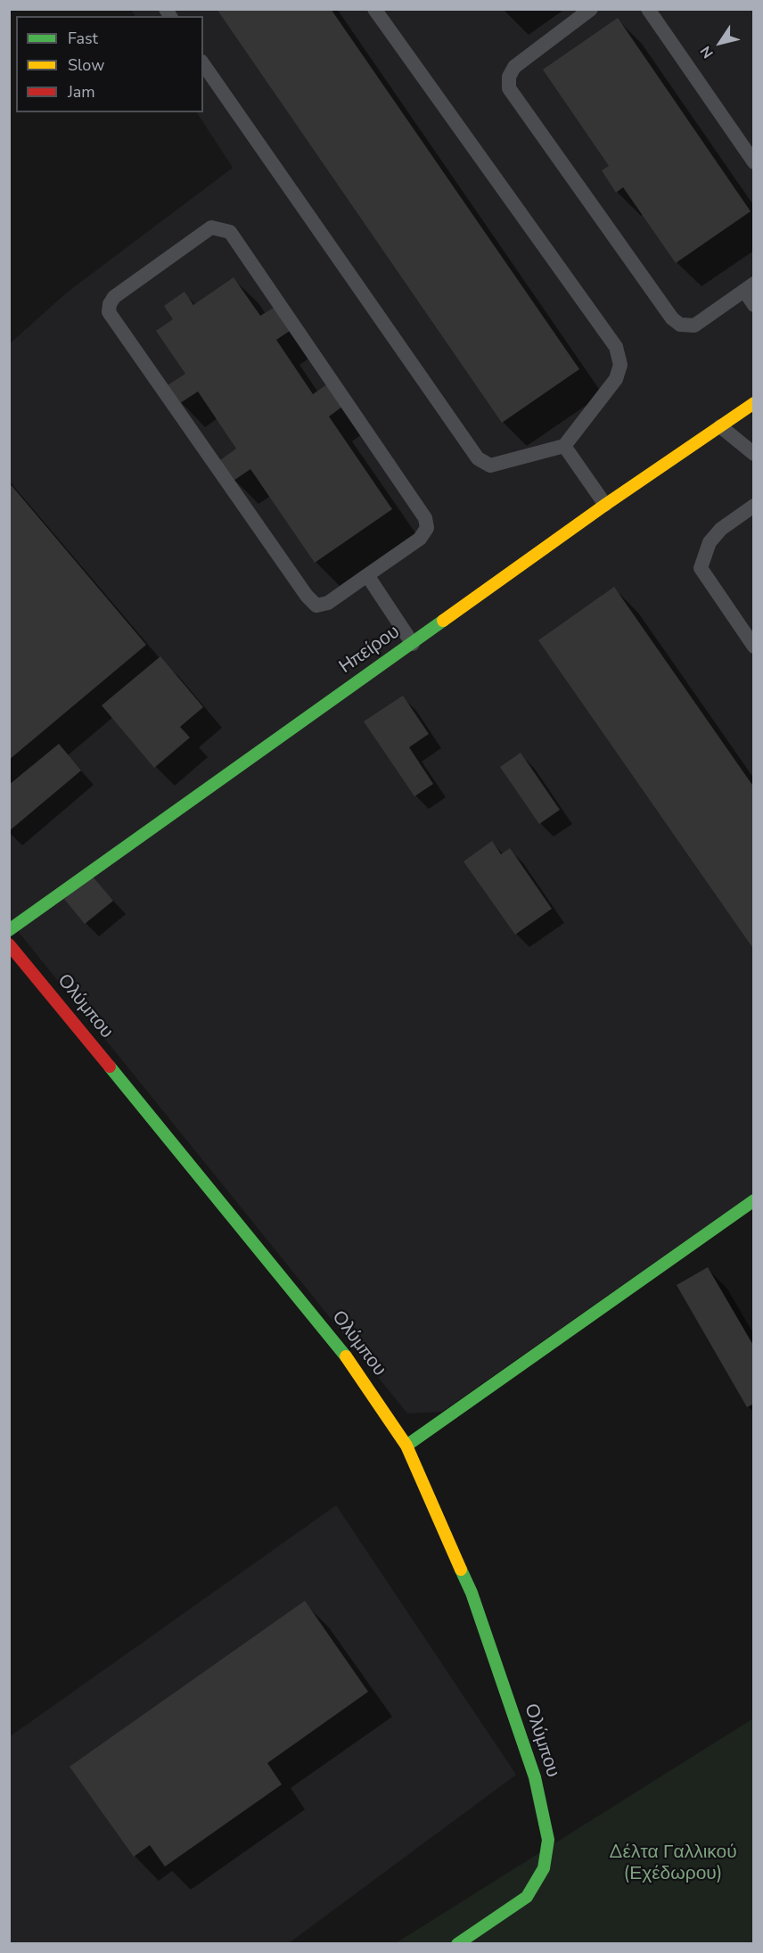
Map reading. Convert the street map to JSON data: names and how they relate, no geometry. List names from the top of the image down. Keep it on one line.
{"streets":{"street":["Ηπείρου","Ολύμπου"]},"parks":["Δέλτα Γαλλικού (Εχέδωρου)"],"legend":["Fast","Slow","Jam"],"north":"bottom left"}
